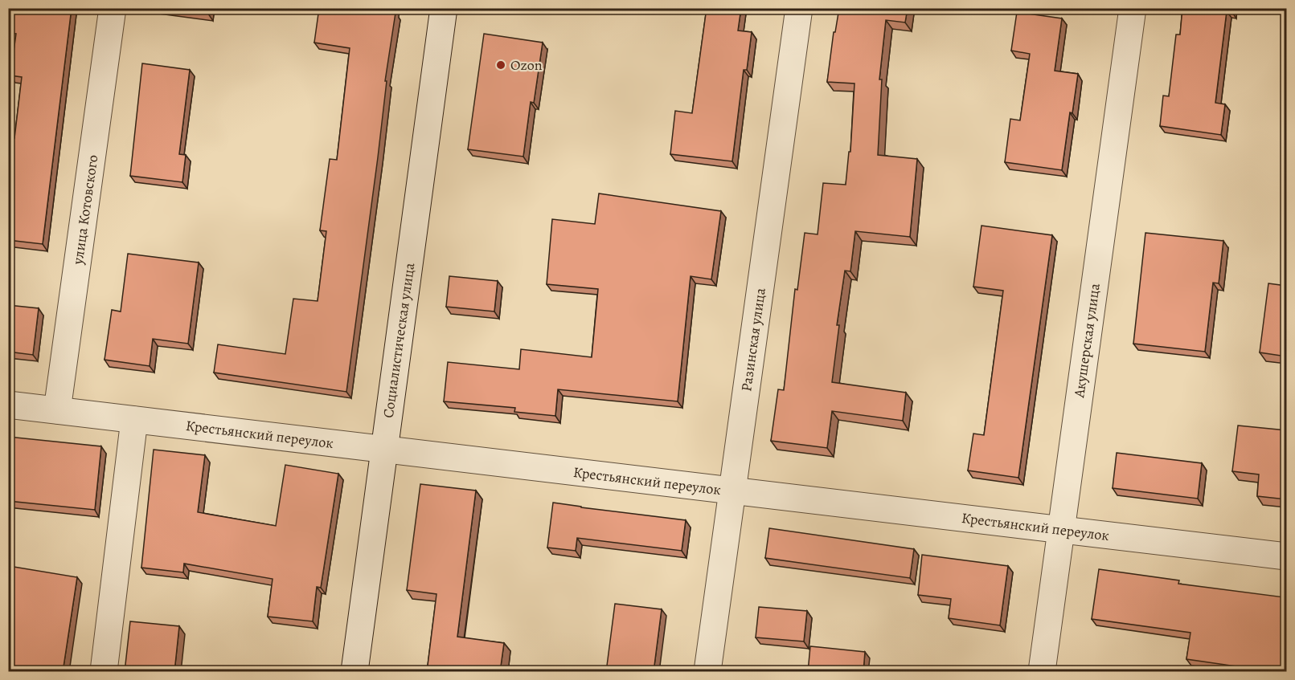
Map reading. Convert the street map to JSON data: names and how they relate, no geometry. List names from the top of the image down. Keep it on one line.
{"streets":{"street":["улица Котовского","Разинская улица","Социалистическая улица","Акушерская улица","Крестьянский переулок"]},"crossings":[["улица Котовского","Крестьянский переулок"],["Разинская улица","Крестьянский переулок"],["Социалистическая улица","Крестьянский переулок"],["Акушерская улица","Крестьянский переулок"]],"places":["Ozon"]}
